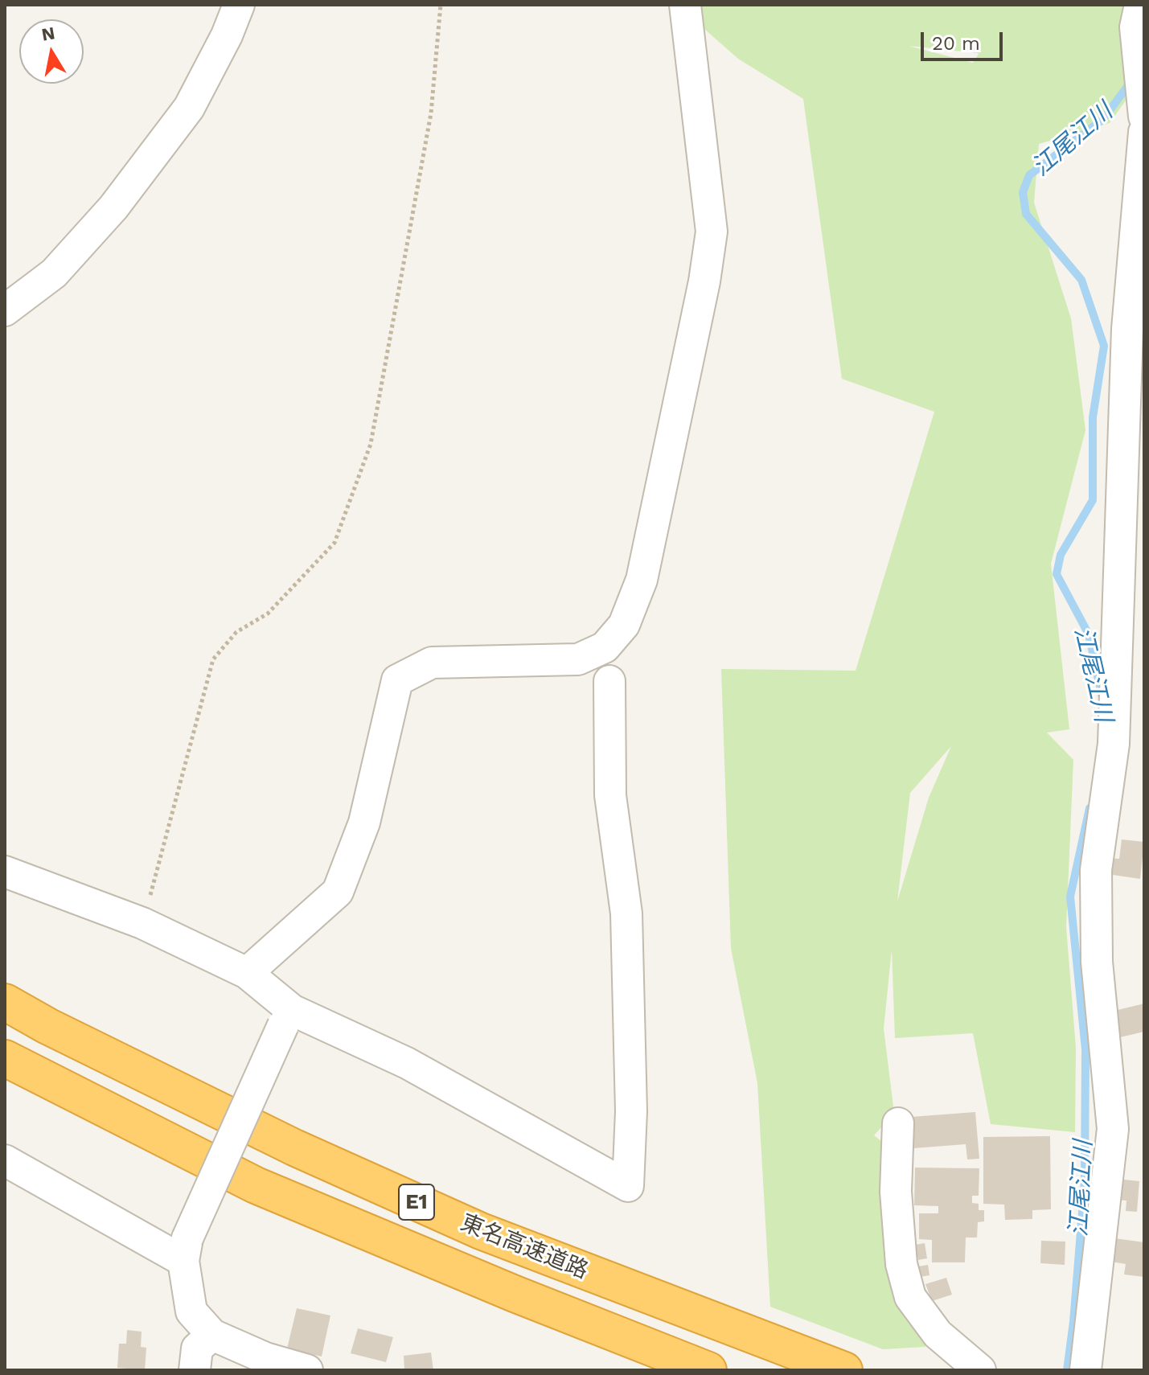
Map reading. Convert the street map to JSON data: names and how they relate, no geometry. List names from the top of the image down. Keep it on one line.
{"streets":{"highway":["E1","東名高速道路"]},"water":["江尾江川"],"scale_bar":"20 m","north":"top"}
